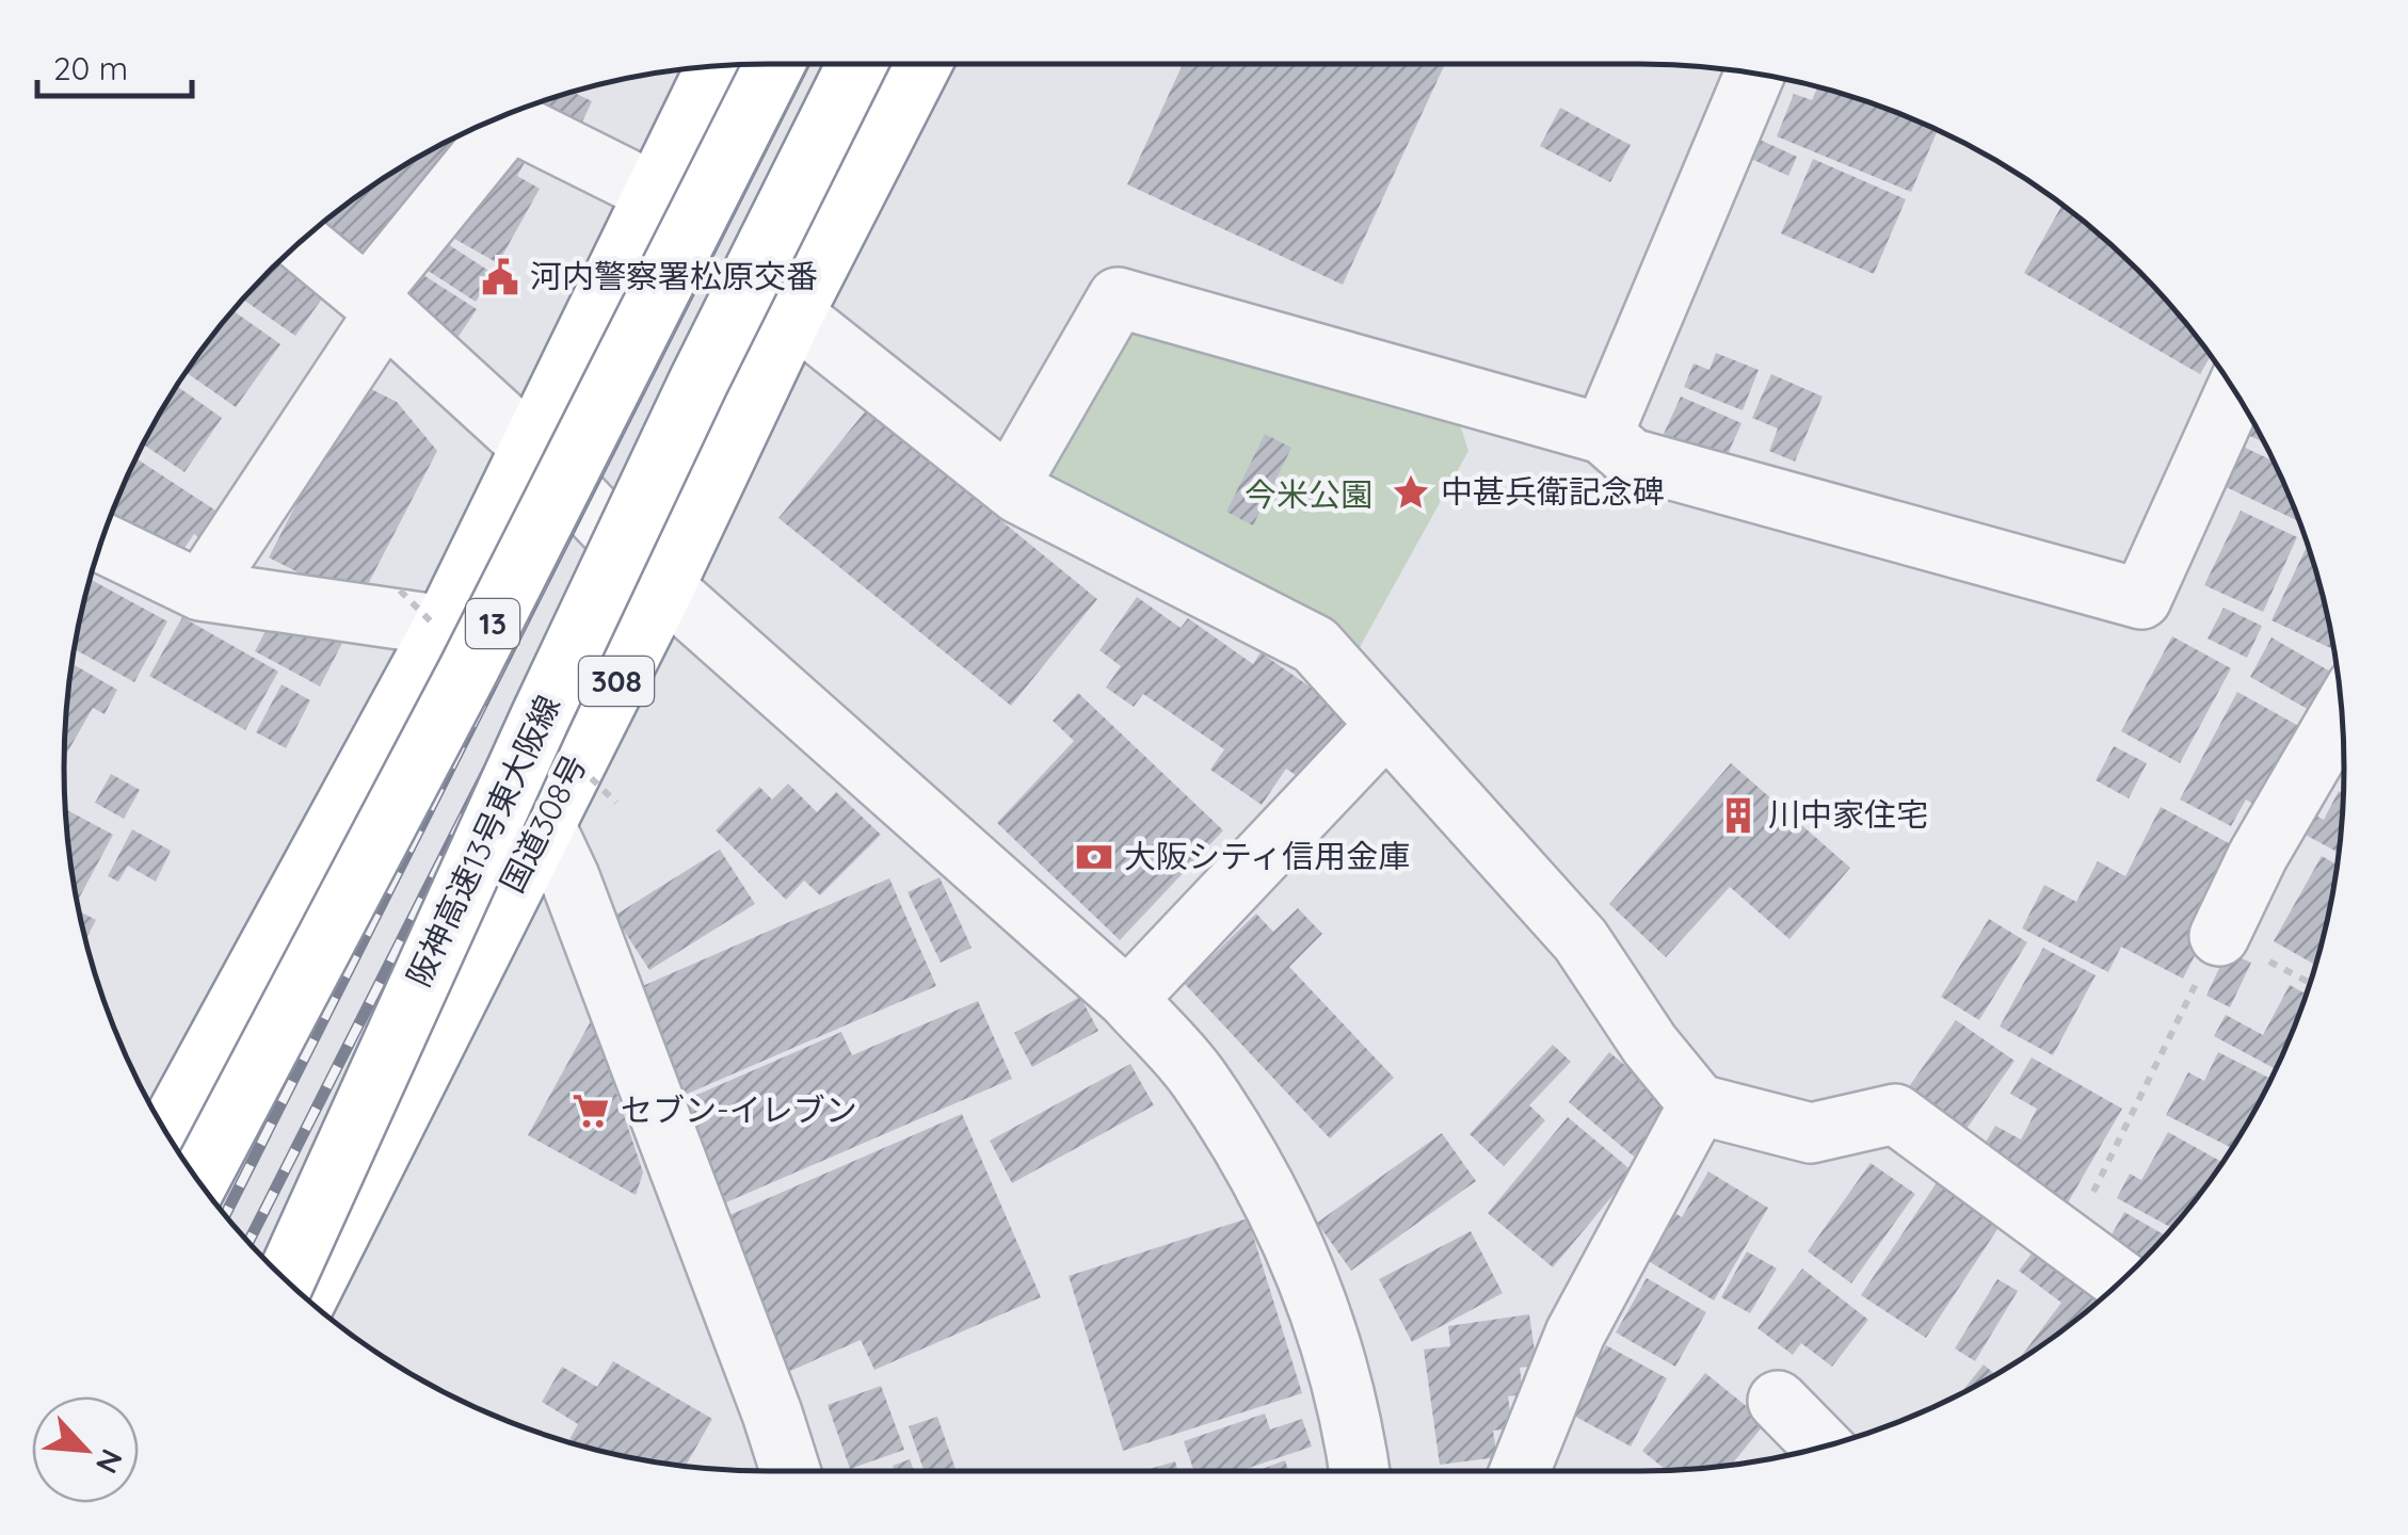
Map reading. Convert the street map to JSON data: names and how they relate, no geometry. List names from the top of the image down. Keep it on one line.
{"streets":{"highway":["13","308","国道308号","阪神高速13号東大阪線"]},"parks":["今米公園"],"places":{"public building":["河内警察署松原交番"],"place":["中甚兵衛記念碑"],"building":["川中家住宅"],"bank":["大阪シティ信用金庫"],"supermarket":["セブン-イレブン"]},"scale_bar":"20 m","north":"bottom right"}
